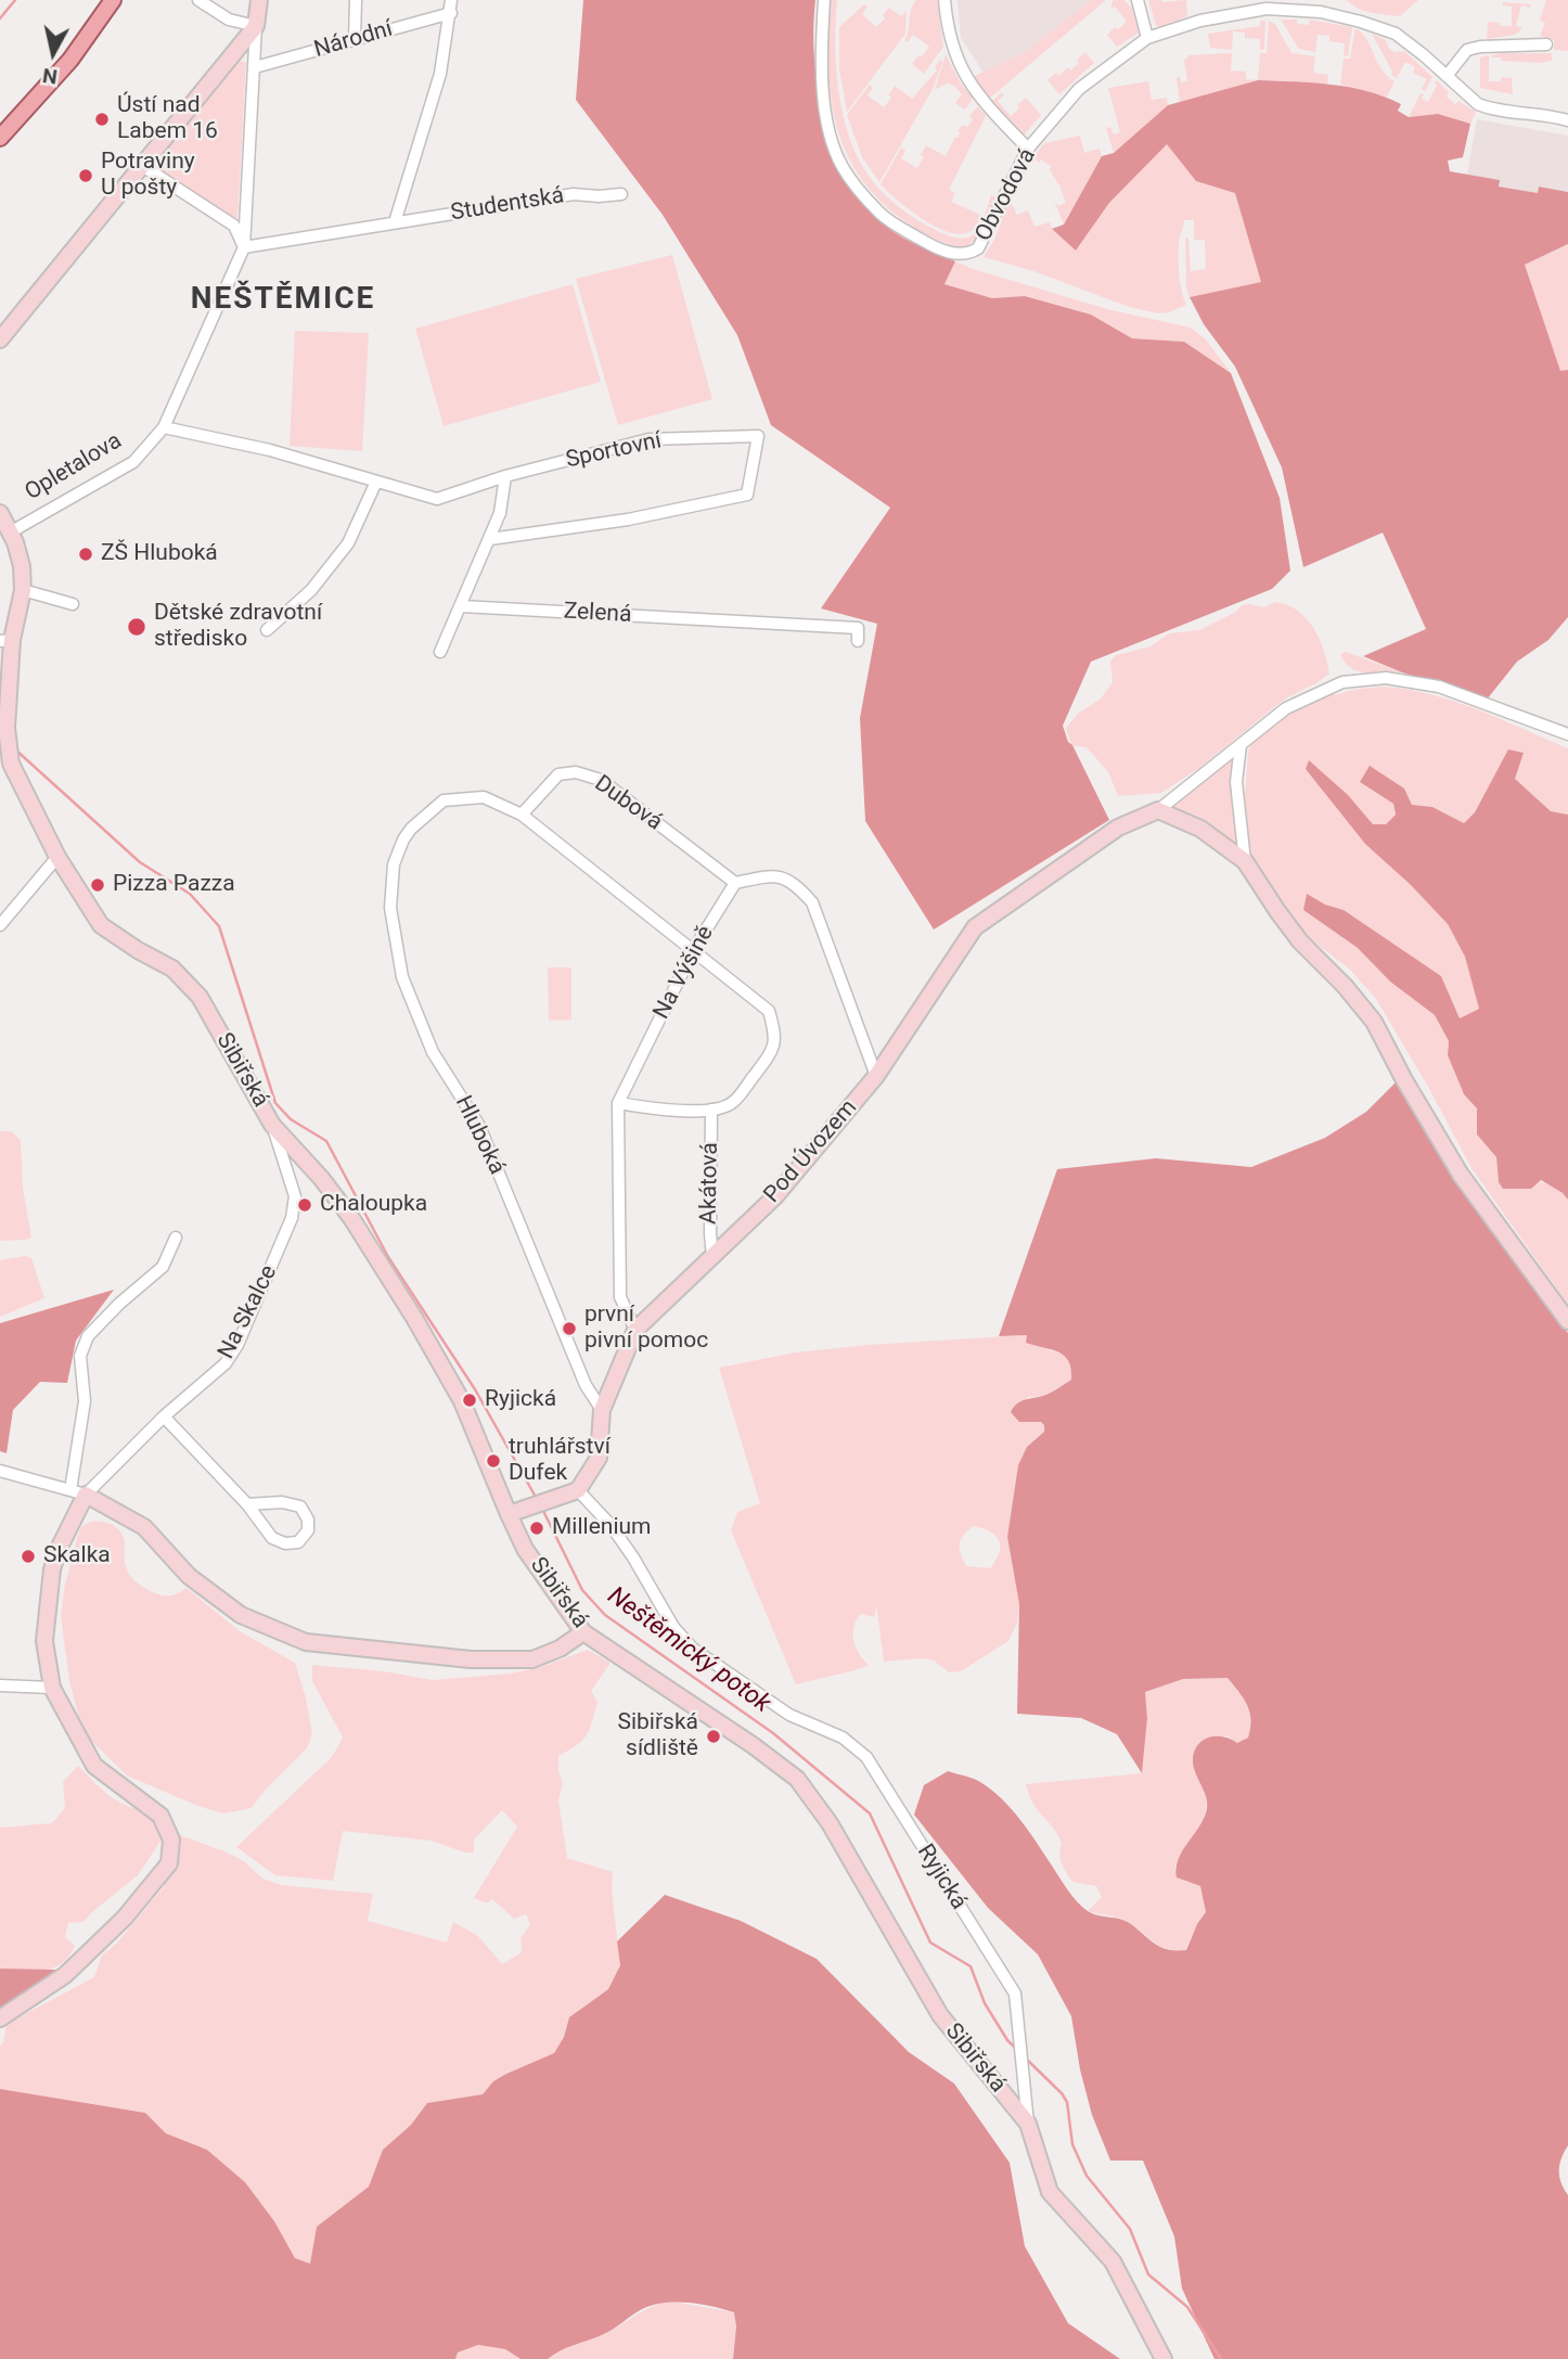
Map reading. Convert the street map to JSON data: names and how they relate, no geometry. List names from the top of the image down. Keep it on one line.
{"streets":{"street":["Národní","Obvodová","Studentská","Sportovní","Opletalova","Zelená","Dubová","Na Výšině","Sibiřská","Hluboká","Pod Úvozem","Akátová","Na Skalce","Ryjická"]},"crossings":[["Národní","Opletalova"],["Studentská","Opletalova"],["Sportovní","Opletalova"],["Opletalova","Sibiřská"],["Dubová","Na Výšině"],["Dubová","Hluboká"],["Na Výšině","Pod Úvozem"],["Sibiřská","Na Skalce"],["Sibiřská","Ryjická"],["Hluboká","Pod Úvozem"],["Pod Úvozem","Akátová"],["Pod Úvozem","Ryjická"]],"districts":["NEŠTĚMICE"],"water":["Neštěmický potok"],"places":["Ústí nad Labem 16","Potraviny U pošty","ZŠ Hluboká","Dětské zdravotní středisko","Pizza Pazza","Chaloupka","první pivní pomoc","Ryjická","truhlářství Dufek","Millenium","Skalka","Sibiřská sídliště"],"north":"bottom"}
